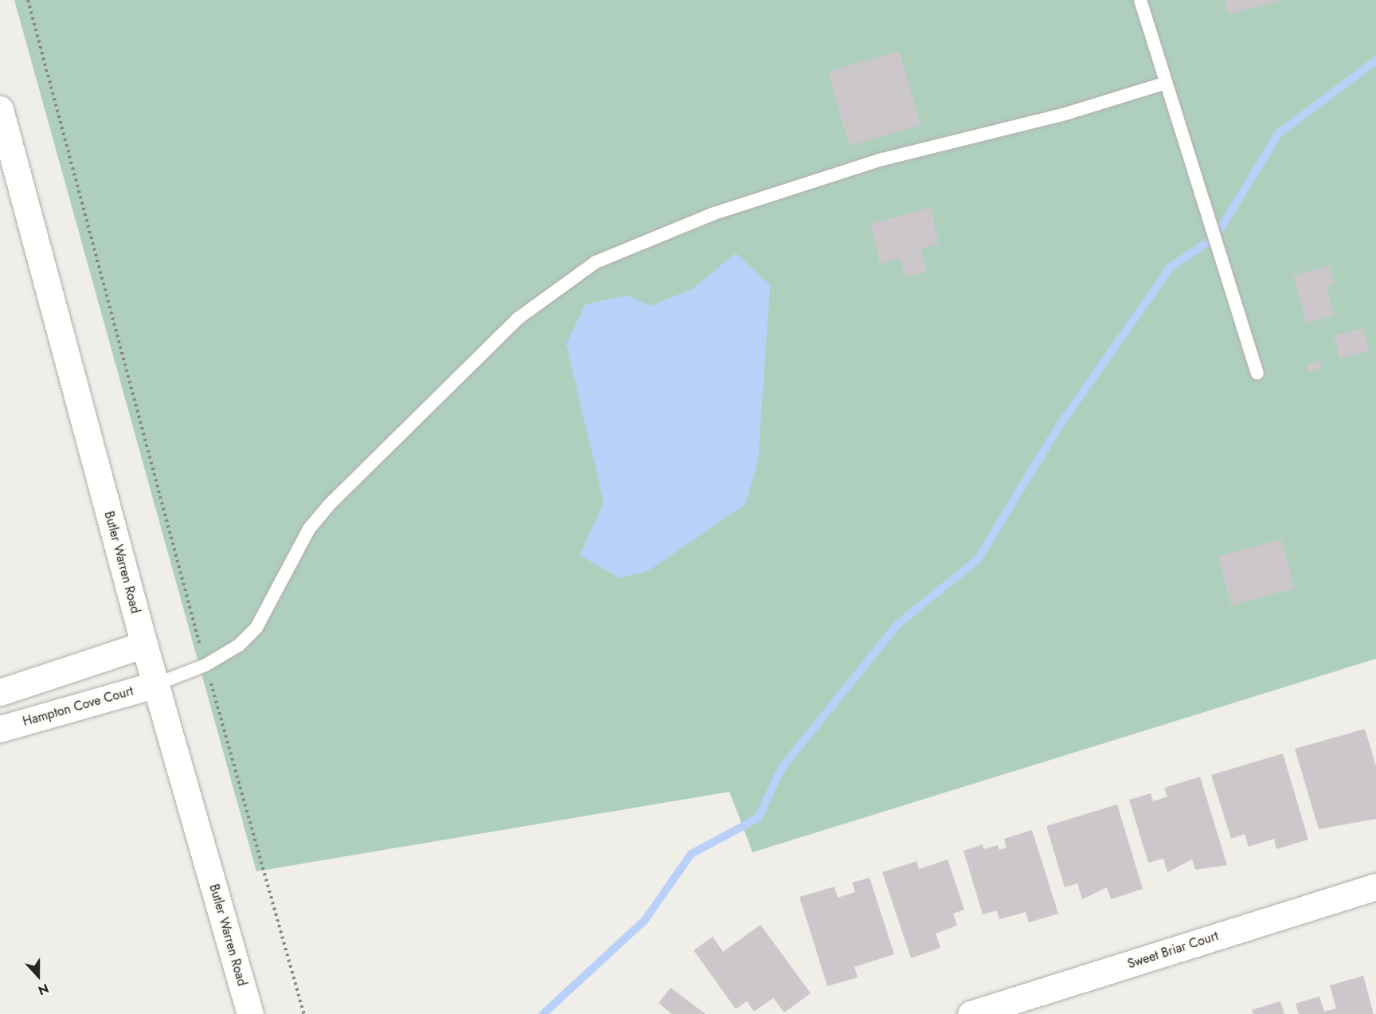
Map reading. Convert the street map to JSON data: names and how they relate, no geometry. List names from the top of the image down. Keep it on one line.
{"streets":{"main road":["Butler Warren Road","Hampton Cove Court","Sweet Briar Court"]},"crossings":[["Butler Warren Road","Hampton Cove Court"]],"north":"bottom"}
